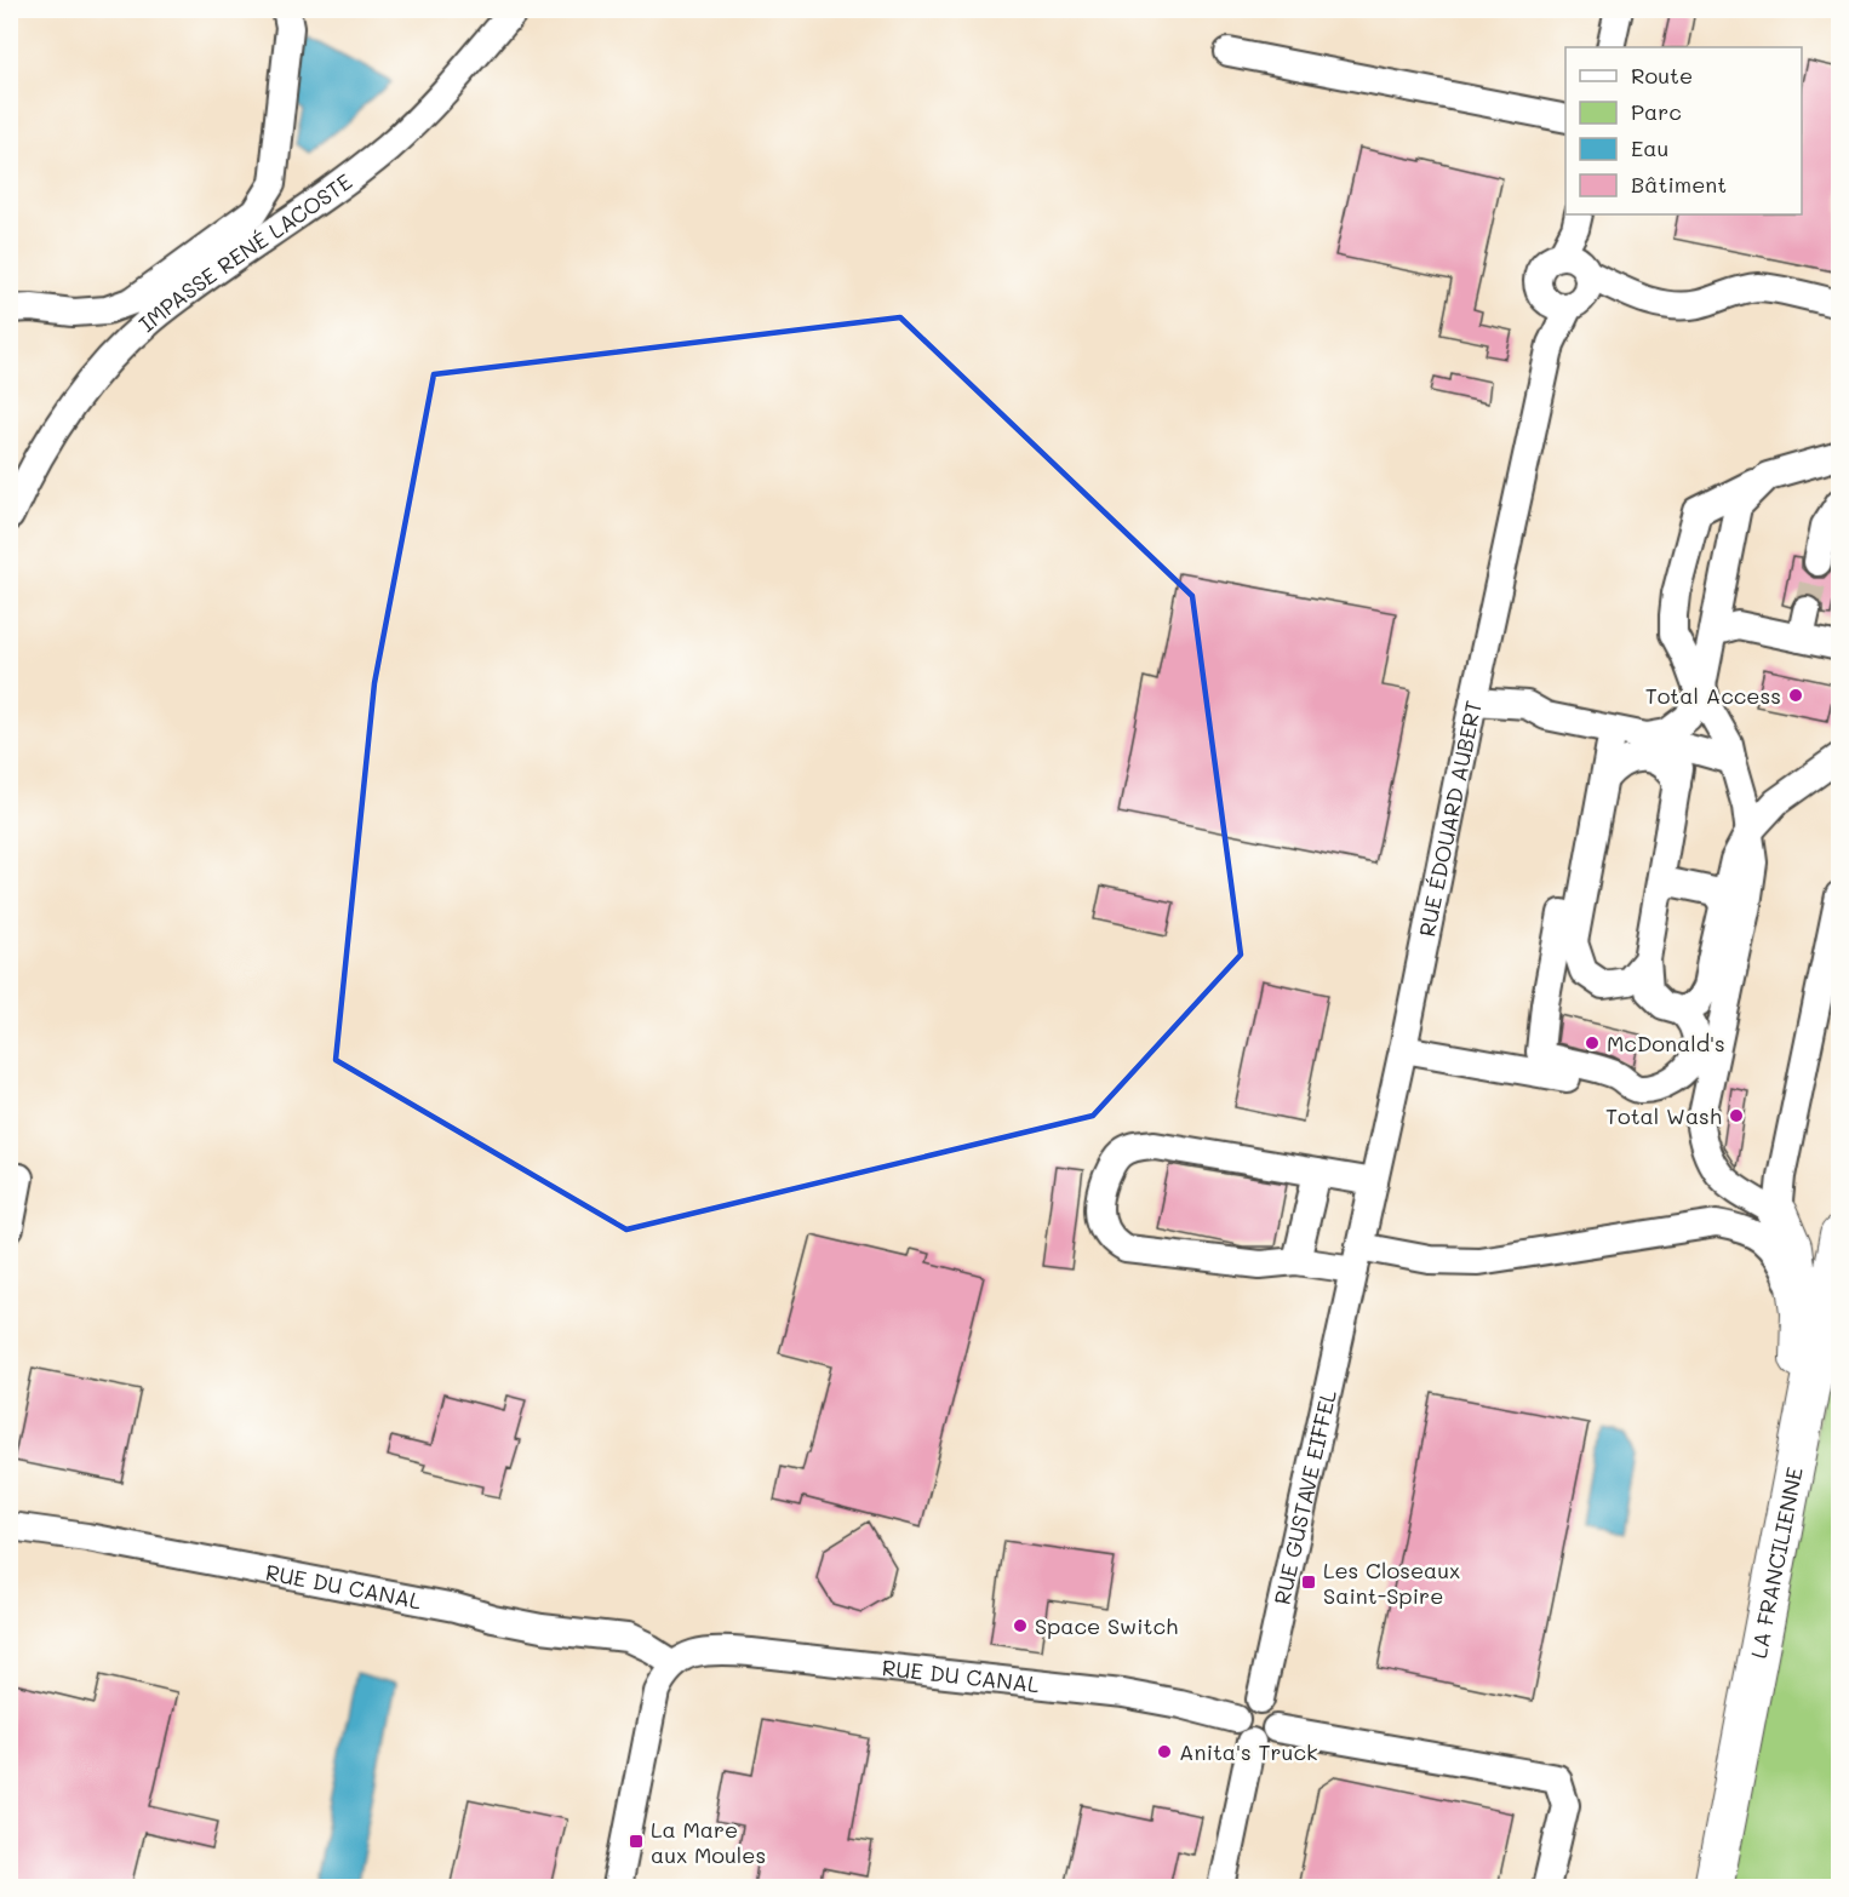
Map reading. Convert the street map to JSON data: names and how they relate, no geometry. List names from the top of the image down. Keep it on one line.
{"streets":{"highway":["LA FRANCILIENNE"],"street":["IMPASSE RENÉ LACOSTE","RUE ÉDOUARD AUBERT","RUE GUSTAVE EIFFEL","RUE DU CANAL"]},"crossings":[["RUE ÉDOUARD AUBERT","RUE GUSTAVE EIFFEL"],["RUE GUSTAVE EIFFEL","RUE DU CANAL"]],"places":{"other":["Total Access","McDonald's","Total Wash","Space Switch","Anita's Truck"],"transit":["Les Closeaux Saint-Spire","La Mare aux Moules"]},"legend":["Route","Parc","Eau","Bâtiment"]}
